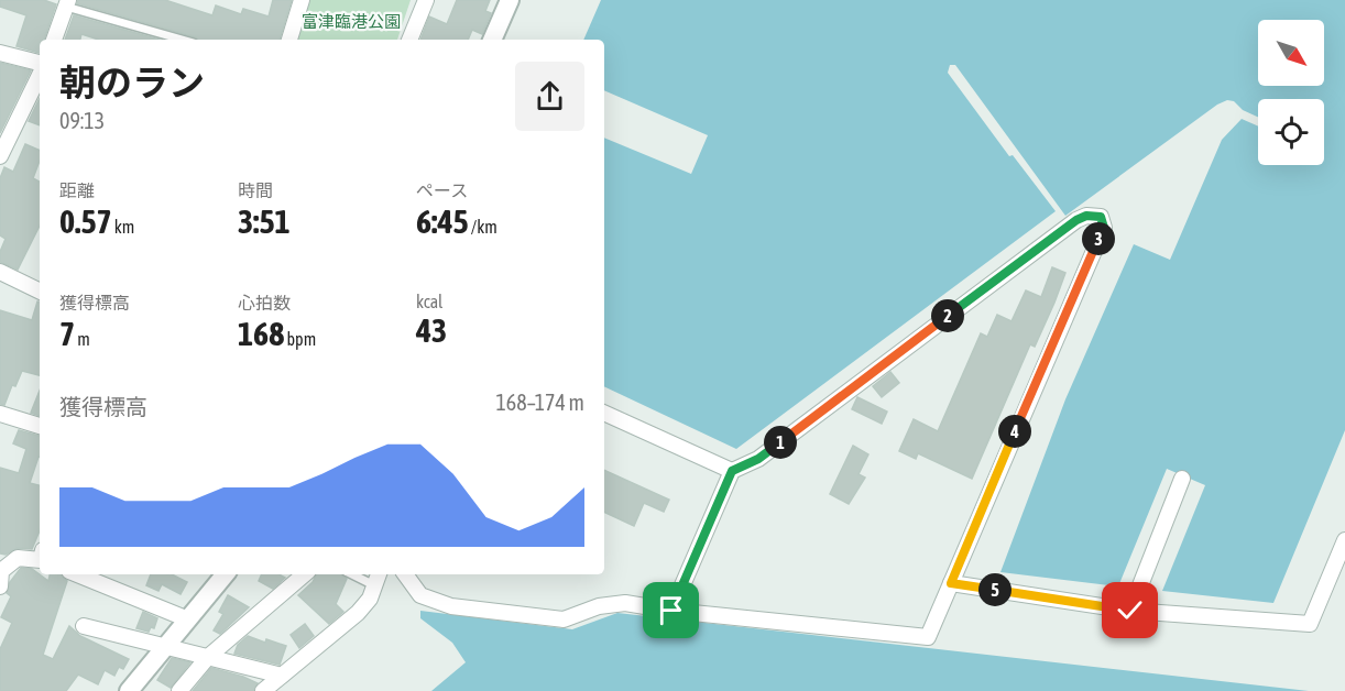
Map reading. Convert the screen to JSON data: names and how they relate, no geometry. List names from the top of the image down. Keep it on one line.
{"parks":["富津臨港公園"],"north":"bottom right","page":{"heading":["朝のラン","09:13"],"stats":[["距離","0.57 km"],["時間","3:51"],["ペース","6:45 /km"],["獲得標高","7 m"],["心拍数","168 bpm"],["kcal","43"]],"pins":["3","2","4","1","5"],"chart":["獲得標高","168–174 m"]}}
